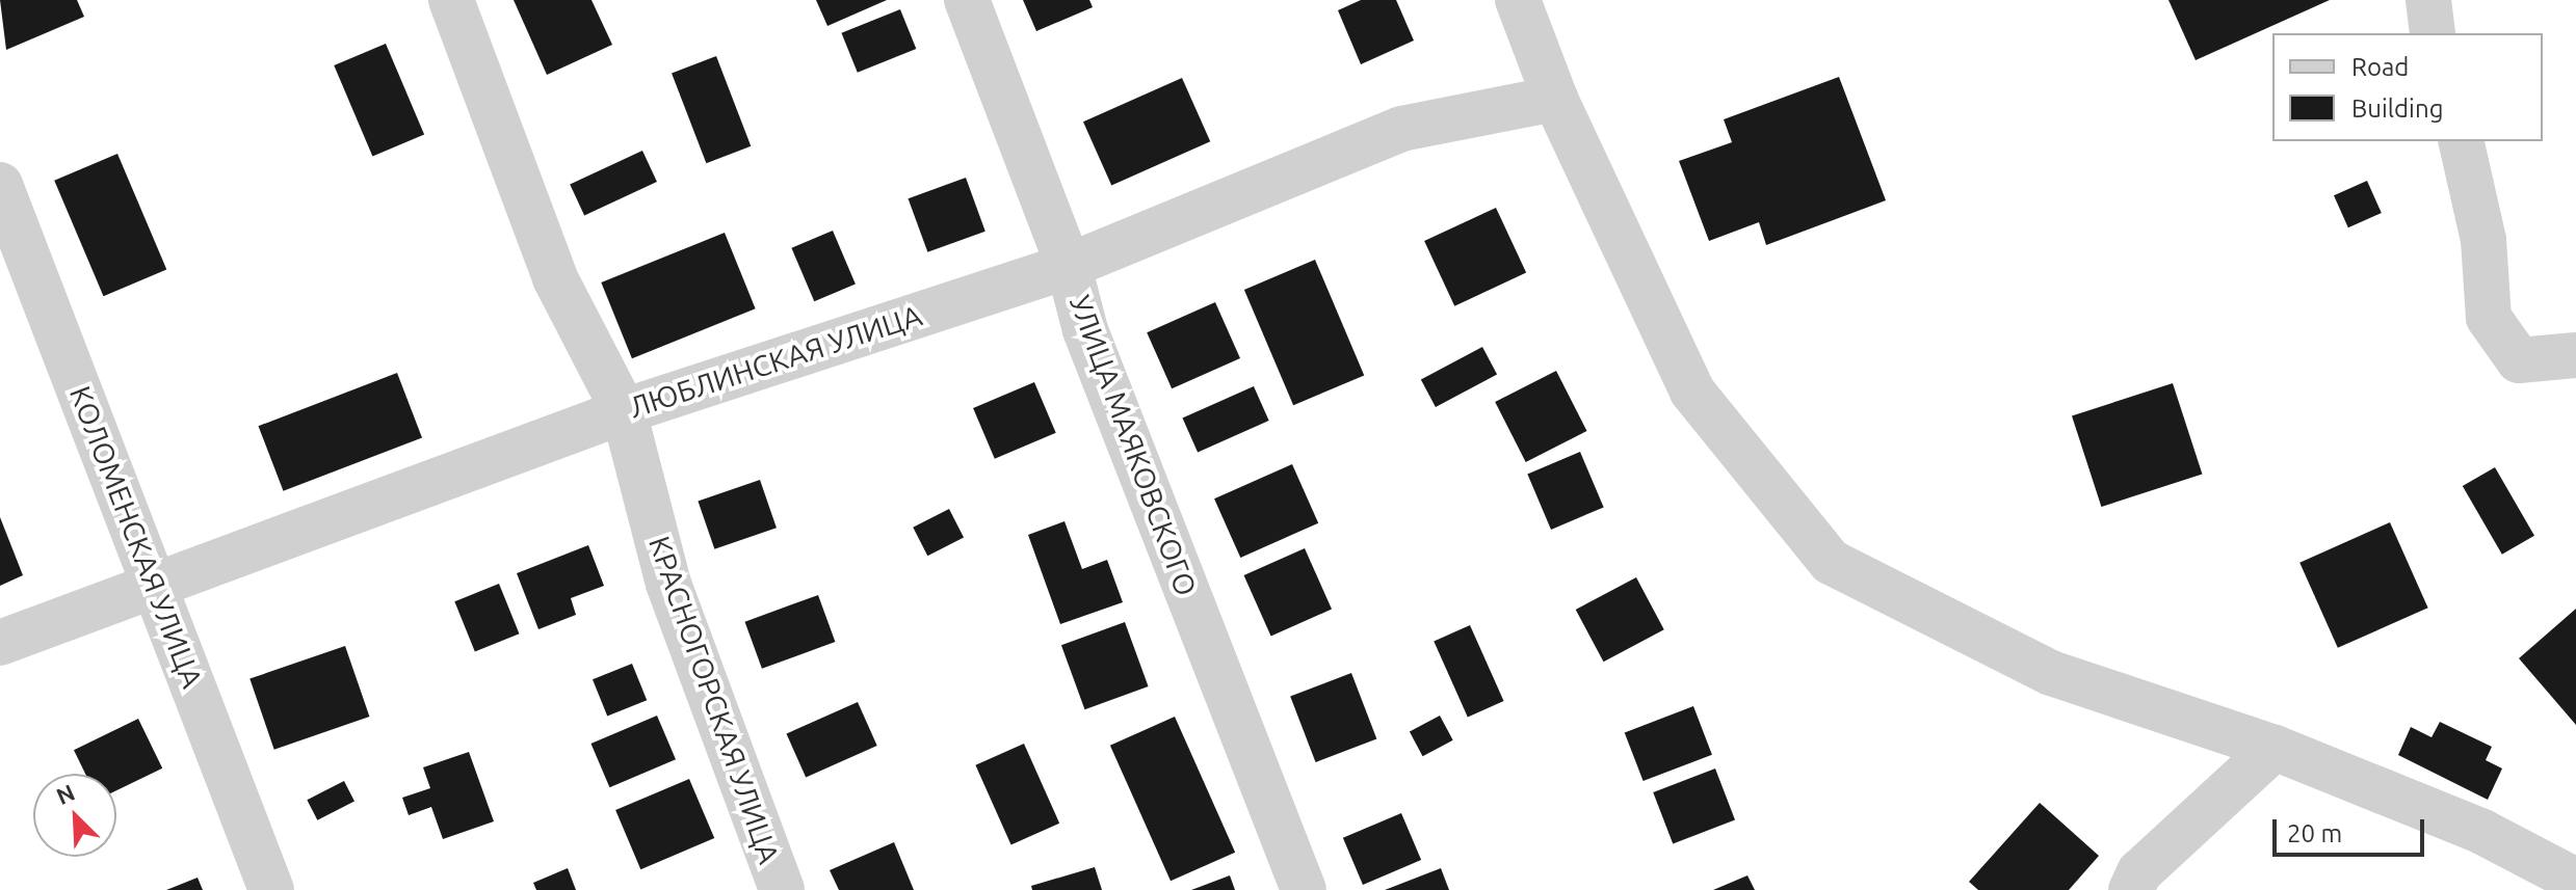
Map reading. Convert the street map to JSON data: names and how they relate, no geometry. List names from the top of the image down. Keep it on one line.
{"streets":{"street":["ЛЮБЛИНСКАЯ УЛИЦА","УЛИЦА МАЯКОВСКОГО","КОЛОМЕНСКАЯ УЛИЦА","КРАСНОГОРСКАЯ УЛИЦА"]},"crossings":[["ЛЮБЛИНСКАЯ УЛИЦА","УЛИЦА МАЯКОВСКОГО"],["ЛЮБЛИНСКАЯ УЛИЦА","КОЛОМЕНСКАЯ УЛИЦА"],["ЛЮБЛИНСКАЯ УЛИЦА","КРАСНОГОРСКАЯ УЛИЦА"]],"legend":["Road","Building"],"scale_bar":"20 m","north":"top left"}
